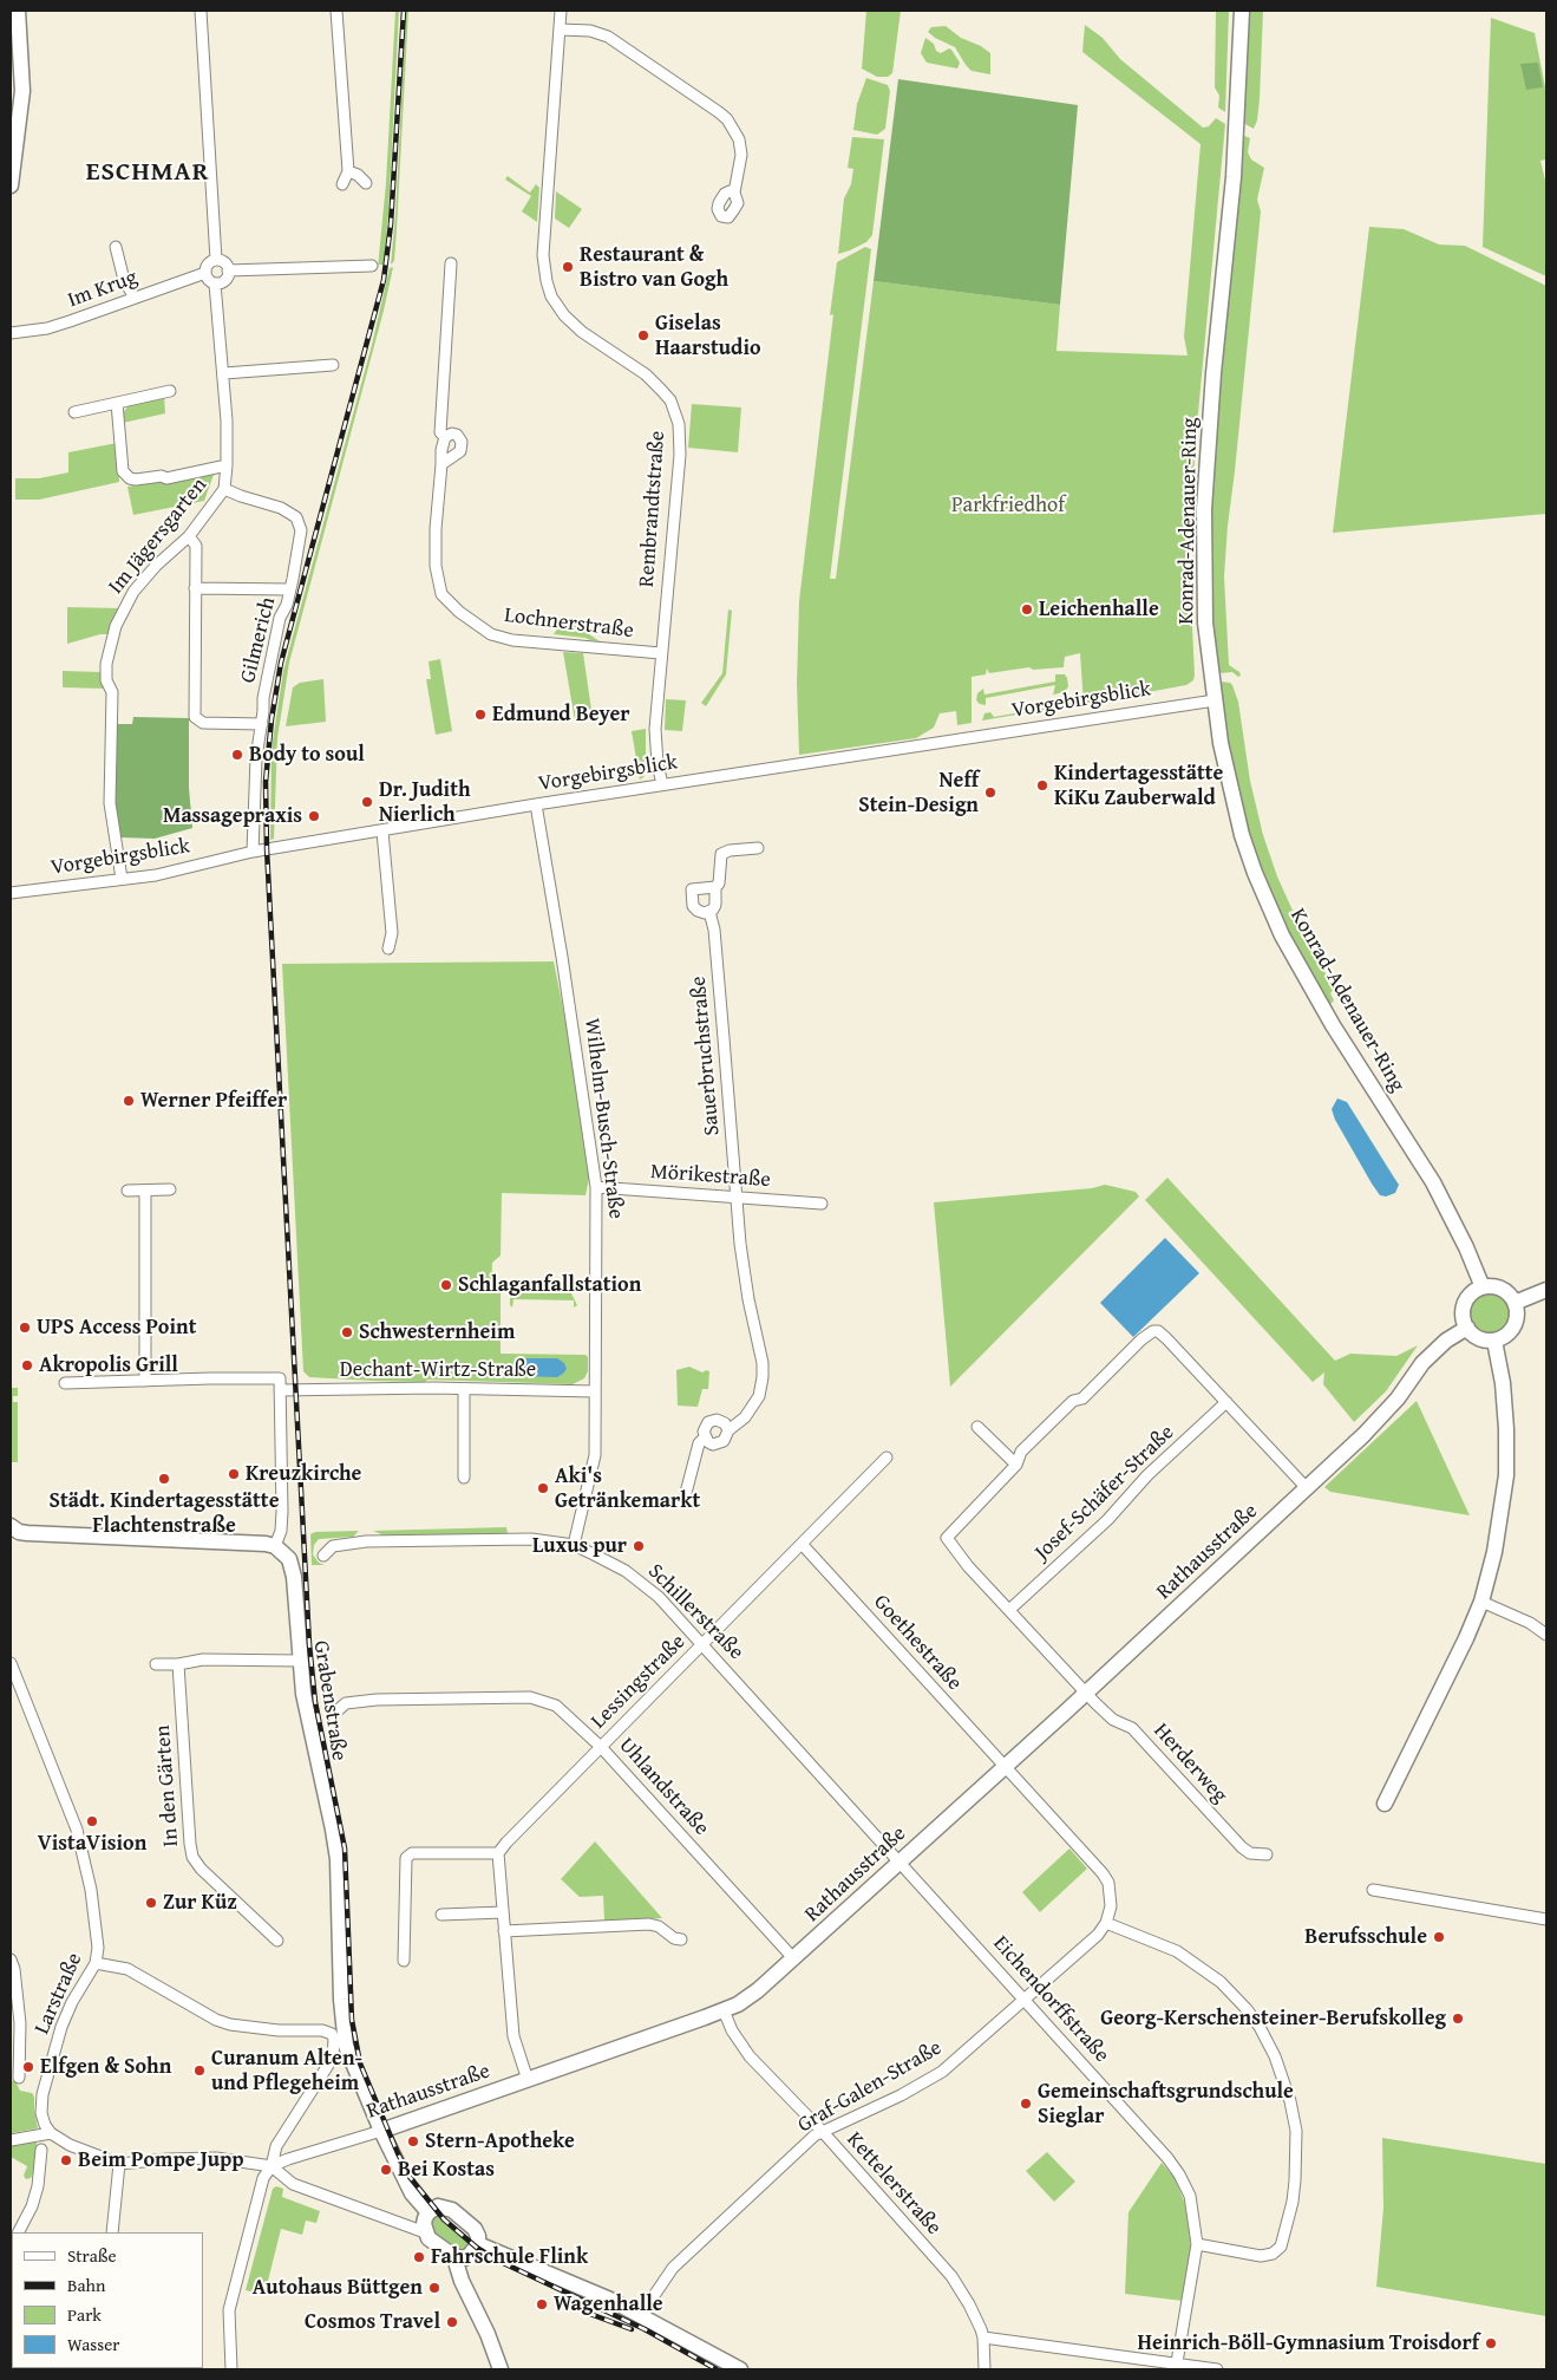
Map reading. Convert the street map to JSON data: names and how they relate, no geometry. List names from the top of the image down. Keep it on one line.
{"streets":{"street":["Im Krug","Rembrandtstraße","Konrad-Adenauer-Ring","Im Jägersgarten","Lochnerstraße","Gilmerich","Vorgebirgsblick","Sauerbruchstraße","Wilhelm-Busch-Straße","Mörikestraße","Dechant-Wirtz-Straße","Josef-Schäfer-Straße","Rathausstraße","Schillerstraße","Goethestraße","Lessingstraße","Grabenstraße","Herderweg","In den Gärten","Uhlandstraße","Larstraße","Eichendorffstraße","Graf-Galen-Straße","Kettelerstraße"]},"crossings":[["Im Krug","Im Jägersgarten"],["Rembrandtstraße","Lochnerstraße"],["Rembrandtstraße","Vorgebirgsblick"],["Konrad-Adenauer-Ring","Vorgebirgsblick"],["Konrad-Adenauer-Ring","Rathausstraße"],["Im Jägersgarten","Gilmerich"],["Im Jägersgarten","Vorgebirgsblick"],["Gilmerich","Vorgebirgsblick"],["Vorgebirgsblick","Wilhelm-Busch-Straße"],["Sauerbruchstraße","Mörikestraße"],["Wilhelm-Busch-Straße","Mörikestraße"],["Wilhelm-Busch-Straße","Dechant-Wirtz-Straße"],["Wilhelm-Busch-Straße","Schillerstraße"],["Josef-Schäfer-Straße","Herderweg"],["Rathausstraße","Schillerstraße"],["Rathausstraße","Goethestraße"],["Rathausstraße","Grabenstraße"],["Rathausstraße","Herderweg"],["Rathausstraße","Uhlandstraße"],["Rathausstraße","Eichendorffstraße"],["Rathausstraße","Kettelerstraße"],["Schillerstraße","Lessingstraße"],["Schillerstraße","Eichendorffstraße"],["Goethestraße","Lessingstraße"],["Goethestraße","Graf-Galen-Straße"],["Lessingstraße","Uhlandstraße"],["Eichendorffstraße","Graf-Galen-Straße"],["Graf-Galen-Straße","Kettelerstraße"]],"districts":["ESCHMAR"],"parks":["Parkfriedhof"],"places":["Restaurant & Bistro van Gogh","Giselas Haarstudio","Leichenhalle","Edmund Beyer","Body to soul","Kindertagesstätte KiKu Zauberwald","Neff Stein-Design","Dr. Judith Nierlich","Massagepraxis","Werner Pfeiffer","Schlaganfallstation","UPS Access Point","Schwesternheim","Akropolis Grill","Kreuzkirche","Städt. Kindertagesstätte Flachtenstraße","Aki's Getränkemarkt","Luxus pur","VistaVision","Zur Küz","Berufsschule","Georg-Kerschensteiner-Berufskolleg","Elfgen & Sohn","Curanum Alten- und Pflegeheim","Gemeinschaftsgrundschule Sieglar","Stern-Apotheke","Beim Pompe Jupp","Bei Kostas","Fahrschule Flink","Autohaus Büttgen","Wagenhalle","Cosmos Travel","Heinrich-Böll-Gymnasium Troisdorf"],"legend":["Straße","Bahn","Park","Wasser"]}
